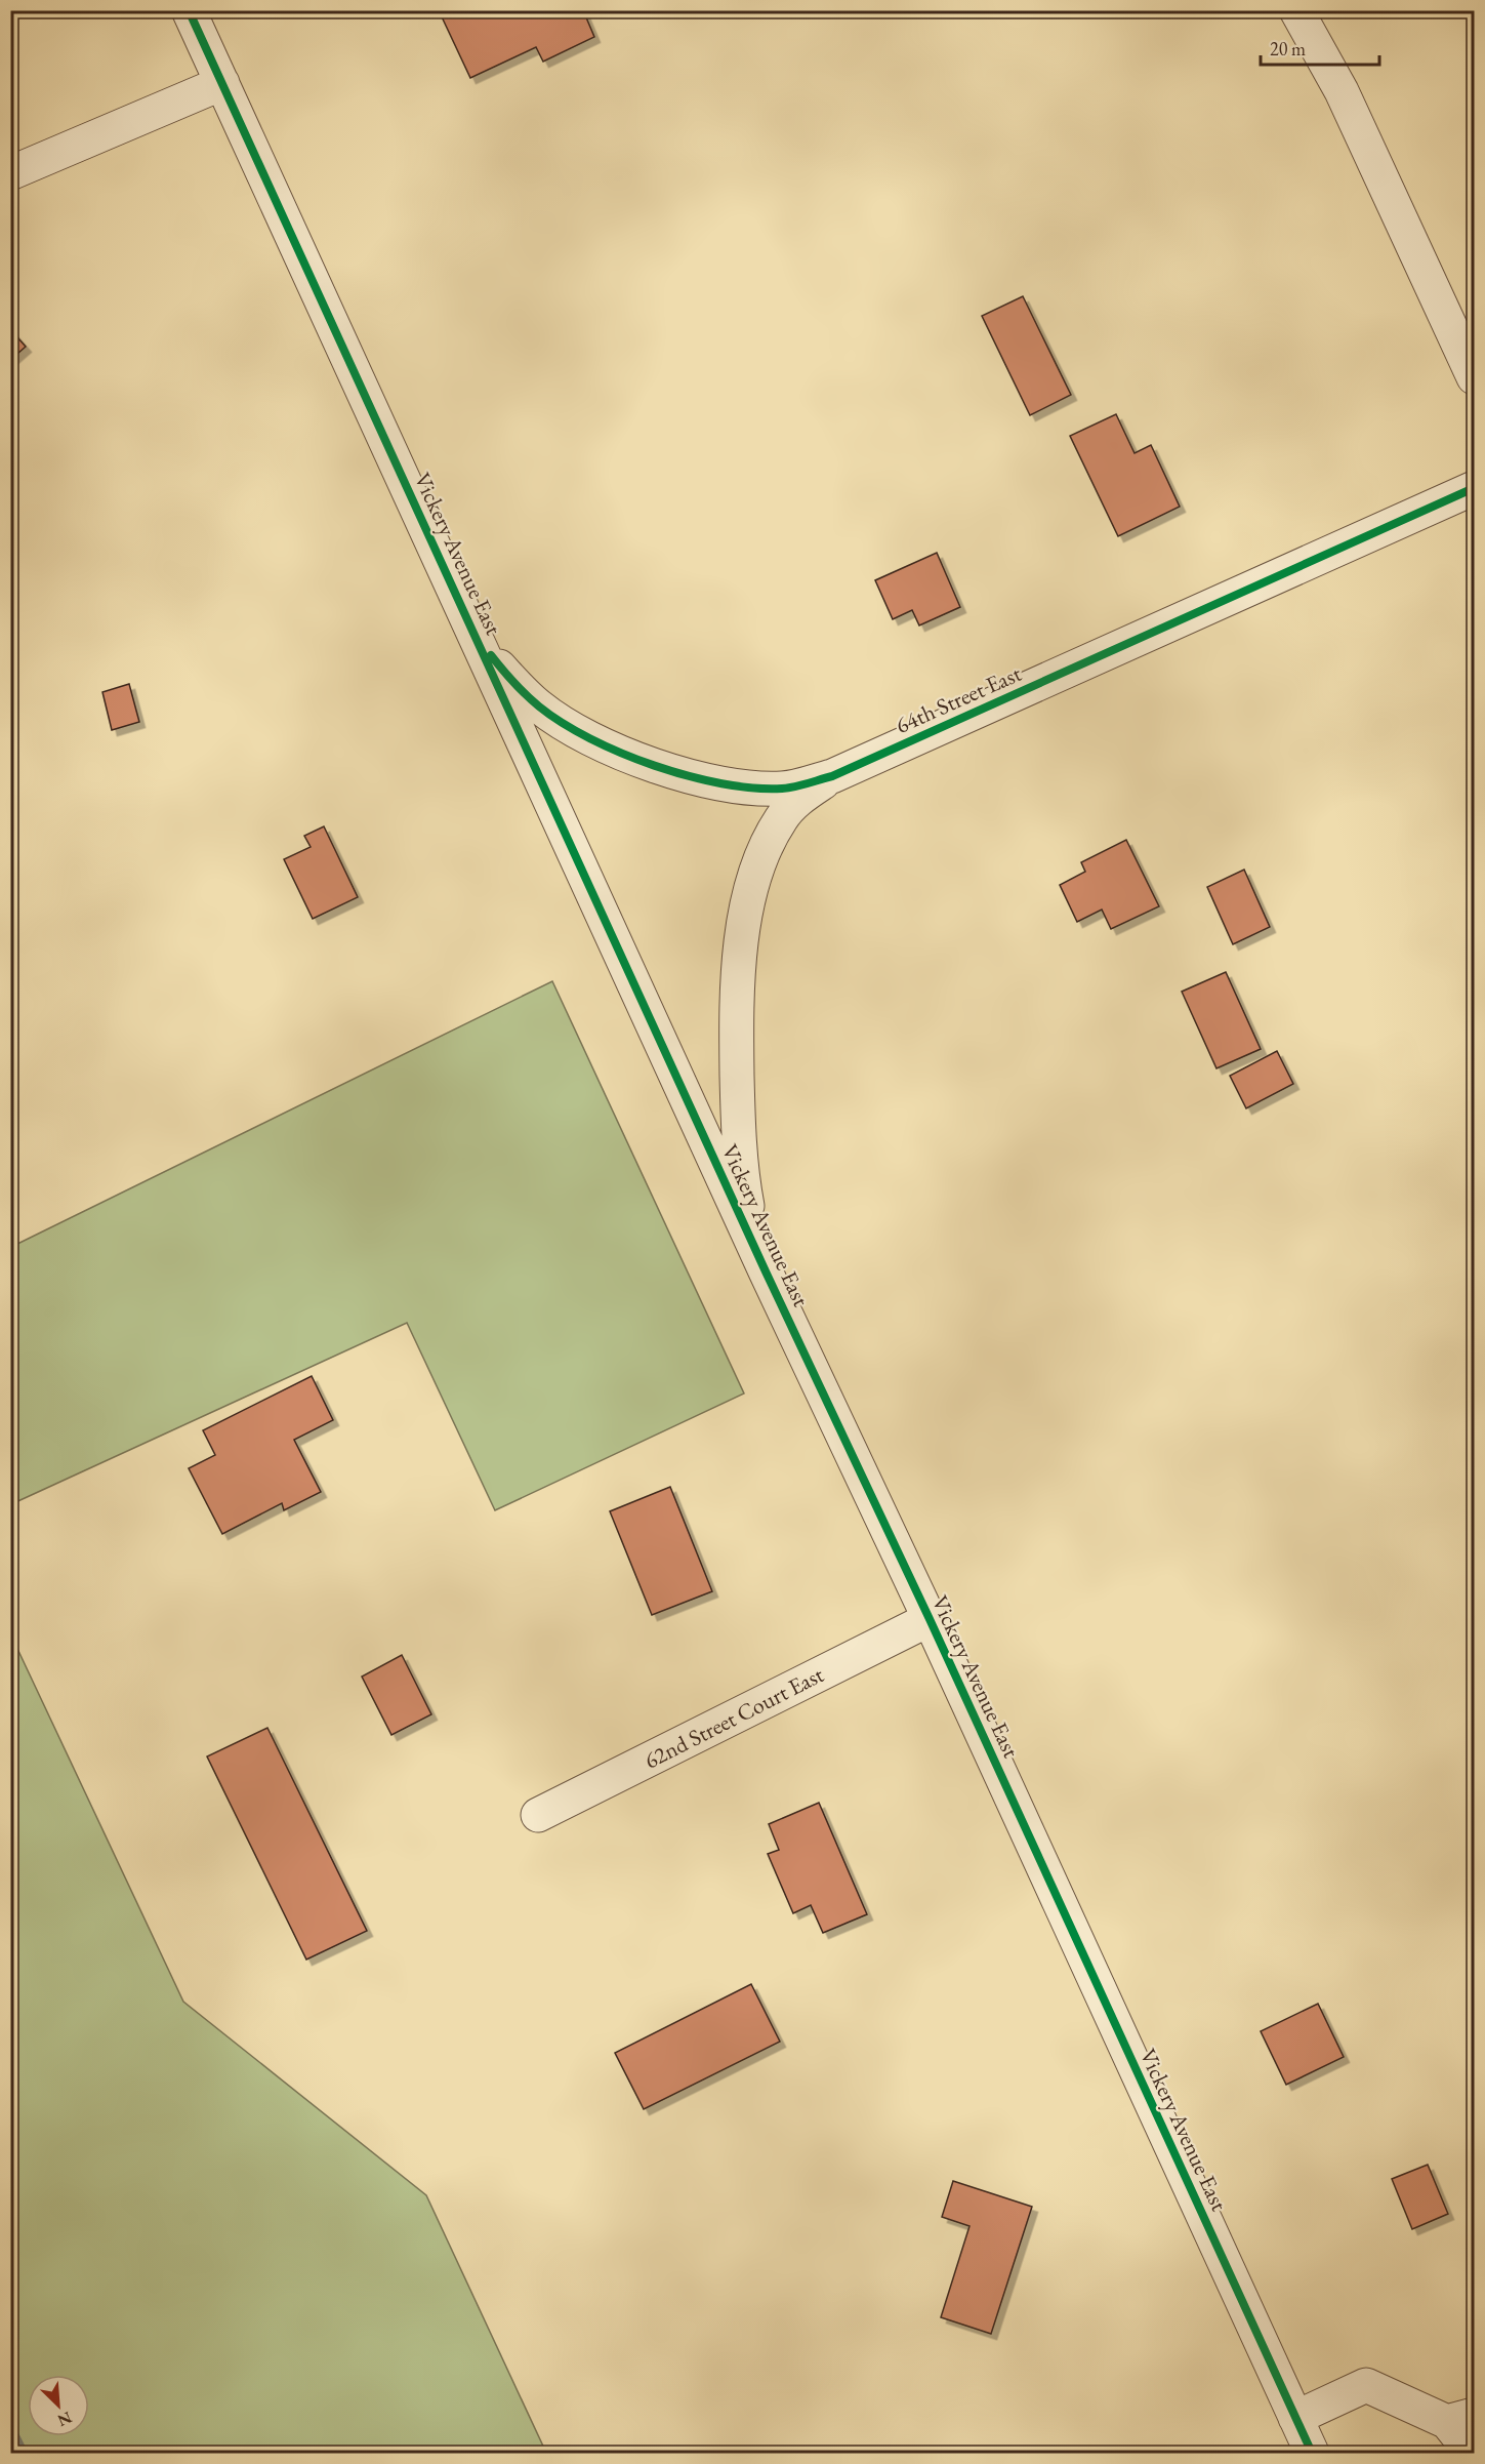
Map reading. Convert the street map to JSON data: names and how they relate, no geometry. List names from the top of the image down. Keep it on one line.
{"streets":{"street":["Vickery Avenue East","64th Street East","62nd Street Court East"]},"crossings":[["Vickery Avenue East","64th Street East"],["Vickery Avenue East","62nd Street Court East"]],"scale_bar":"20 m","north":"bottom right"}
